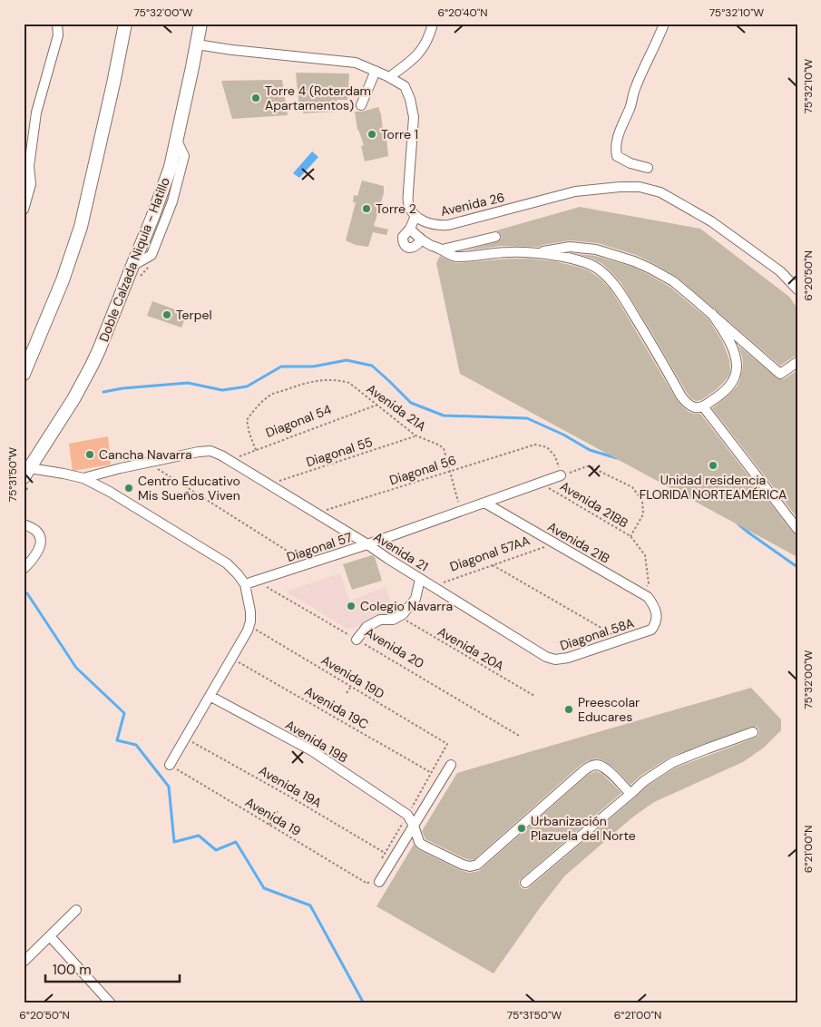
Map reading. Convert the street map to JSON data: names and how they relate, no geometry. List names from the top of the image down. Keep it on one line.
{"streets":{"highway":["Doble Calzada Niquia - Hatillo"],"street":["Avenida 26","Avenida 21B","Diagonal 57","Avenida 21","Diagonal 58A","Avenida 19B"],"path":["Avenida 21A","Diagonal 54","Diagonal 55","Diagonal 56","Avenida 21BB","Diagonal 57AA","Avenida 20","Avenida 20A","Avenida 19D","Avenida 19C","Avenida 19A","Avenida 19"]},"crossings":[["Avenida 21A","Diagonal 54"],["Avenida 21A","Diagonal 55"],["Avenida 21A","Diagonal 56"],["Avenida 21A","Diagonal 57"],["Diagonal 54","Avenida 21"],["Diagonal 55","Avenida 21"],["Diagonal 56","Diagonal 57"],["Diagonal 56","Avenida 21"],["Avenida 21BB","Avenida 21B"],["Avenida 21BB","Diagonal 57"],["Avenida 21B","Diagonal 57"],["Avenida 21B","Diagonal 57AA"],["Avenida 21B","Diagonal 58A"],["Diagonal 57","Avenida 21"],["Diagonal 57","Avenida 20"],["Avenida 21","Diagonal 57AA"],["Avenida 21","Diagonal 58A"]],"places":["Torre 4 (Roterdam Apartamentos)","Torre 1","Torre 2","Terpel","Cancha Navarra","Unidad residencia FLORIDA NORTEAMÉRICA","Centro Educativo Mis Sueños Viven","Colegio Navarra","Preescolar Educares","Urbanización Plazuela del Norte"],"scale_bar":"100 m","coordinates":["75°32'00\"W","6°20'40\"N","75°32'10\"W","6°20'50\"N","75°31'50\"W","6°21'00\"N"]}
